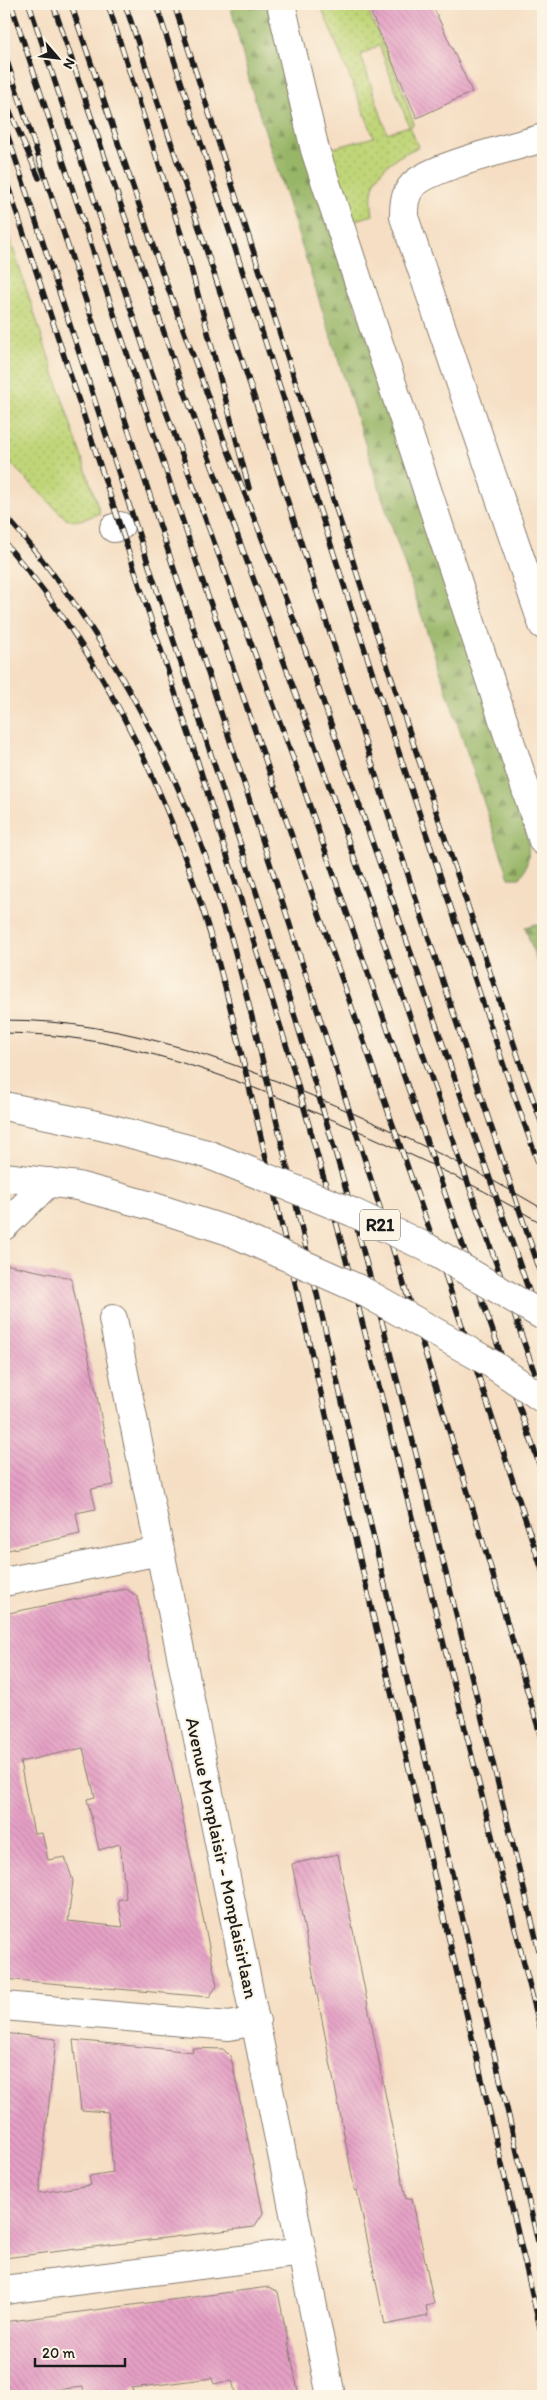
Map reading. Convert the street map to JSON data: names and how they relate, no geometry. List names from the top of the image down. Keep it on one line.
{"streets":{"street":["R21","Avenue Monplaisir - Monplaisirlaan"]},"scale_bar":"20 m","north":"bottom right"}
